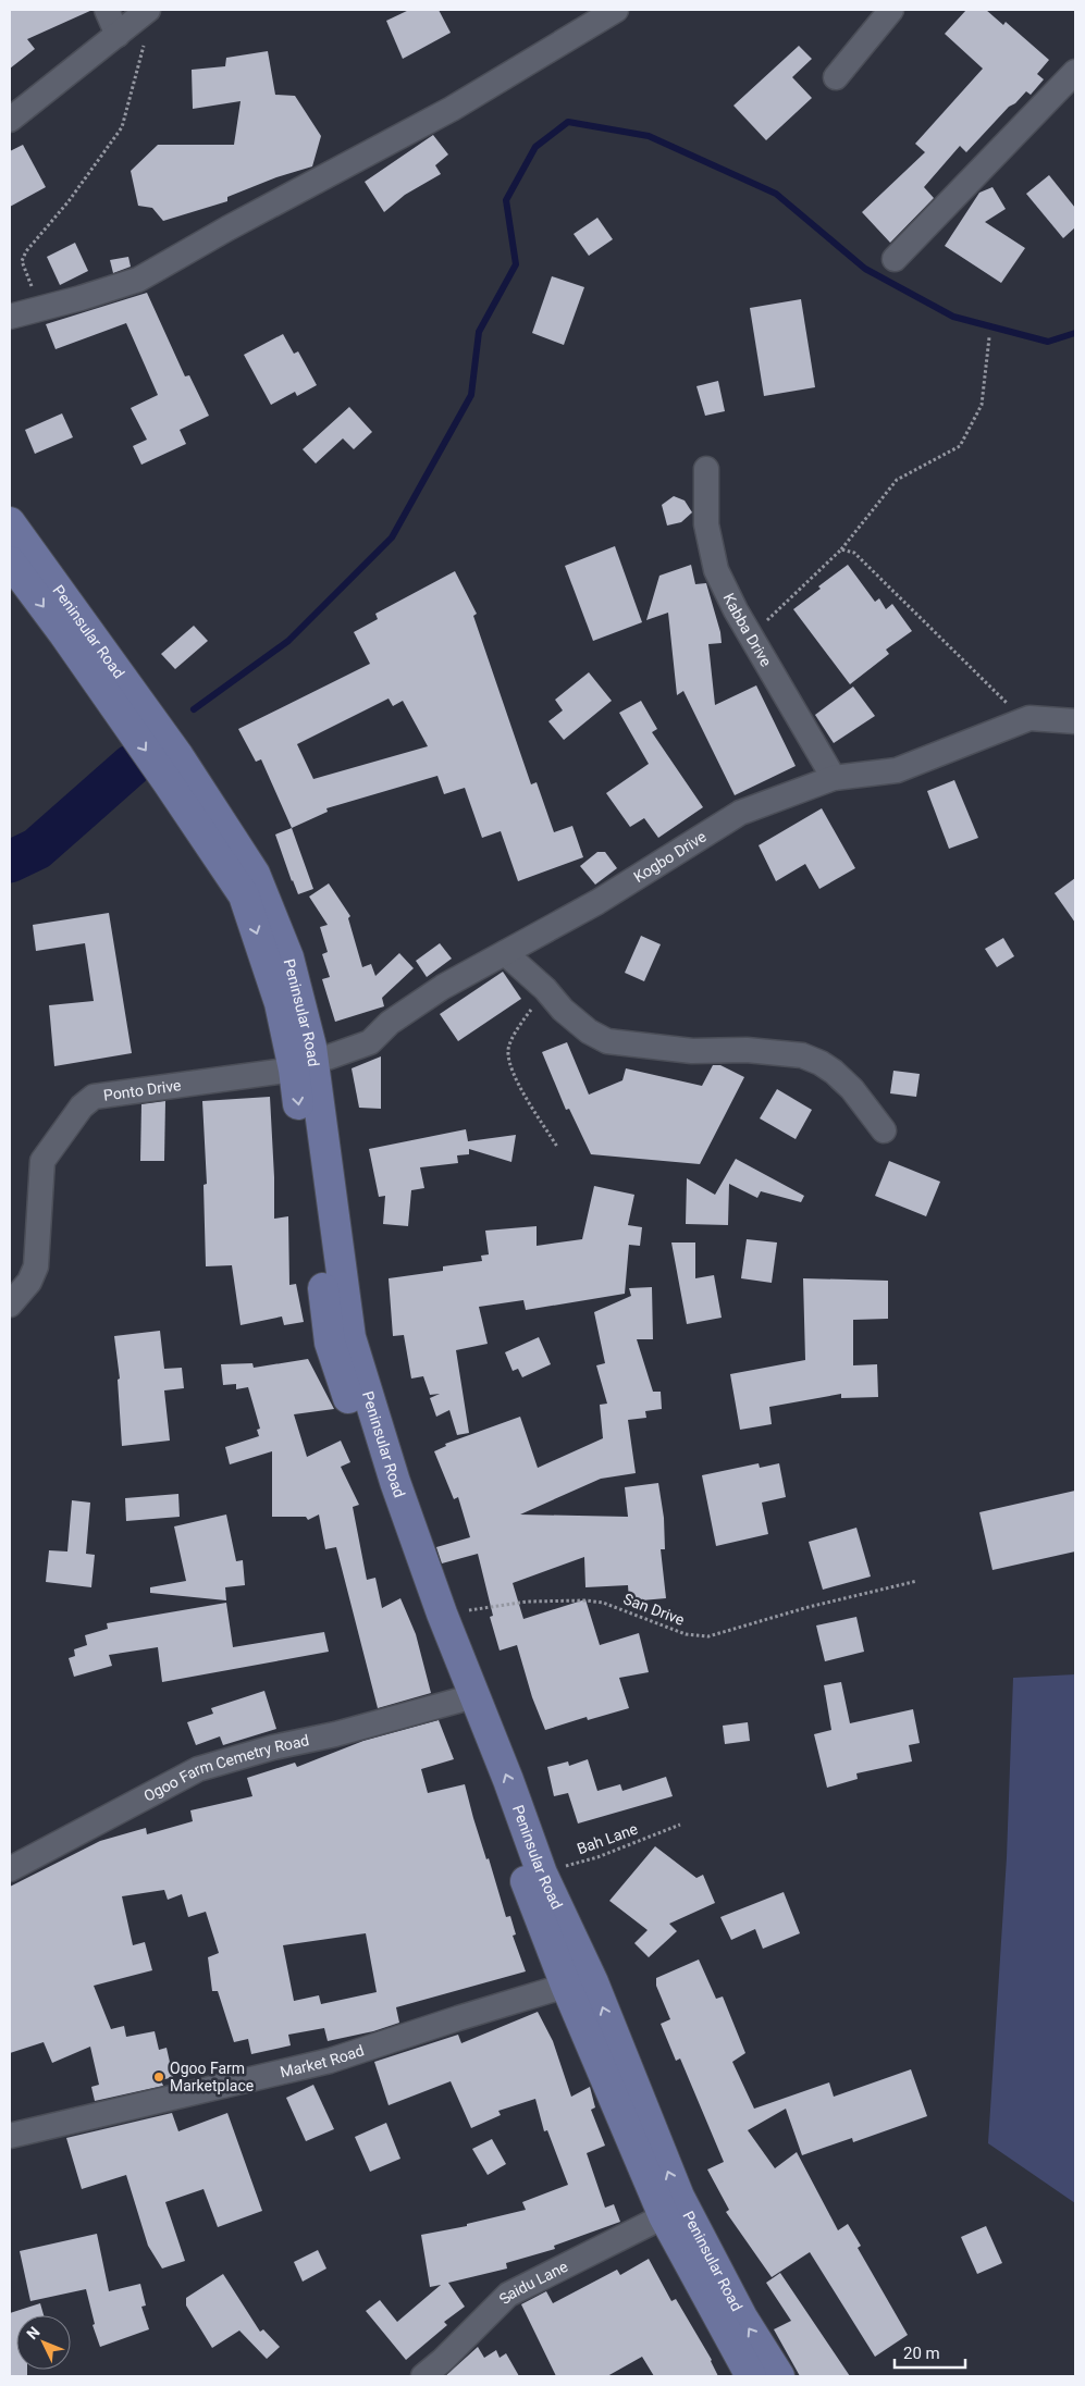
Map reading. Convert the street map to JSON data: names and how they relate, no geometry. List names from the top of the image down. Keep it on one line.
{"streets":{"main road":["Peninsular Road"],"street":["Kabba Drive","Kogbo Drive","Ponto Drive","Ogoo Farm Cemetry Road","Market Road","Saidu Lane"],"path":["San Drive","Bah Lane"]},"crossings":[["Kabba Drive","Kogbo Drive"],["Peninsular Road","Kogbo Drive"],["Peninsular Road","Ponto Drive"],["Peninsular Road","San Drive"],["Peninsular Road","Ogoo Farm Cemetry Road"],["Peninsular Road","Bah Lane"],["Peninsular Road","Market Road"],["Peninsular Road","Saidu Lane"],["Kogbo Drive","Ponto Drive"]],"places":["Ogoo Farm Marketplace"],"scale_bar":"20 m","north":"top left"}
